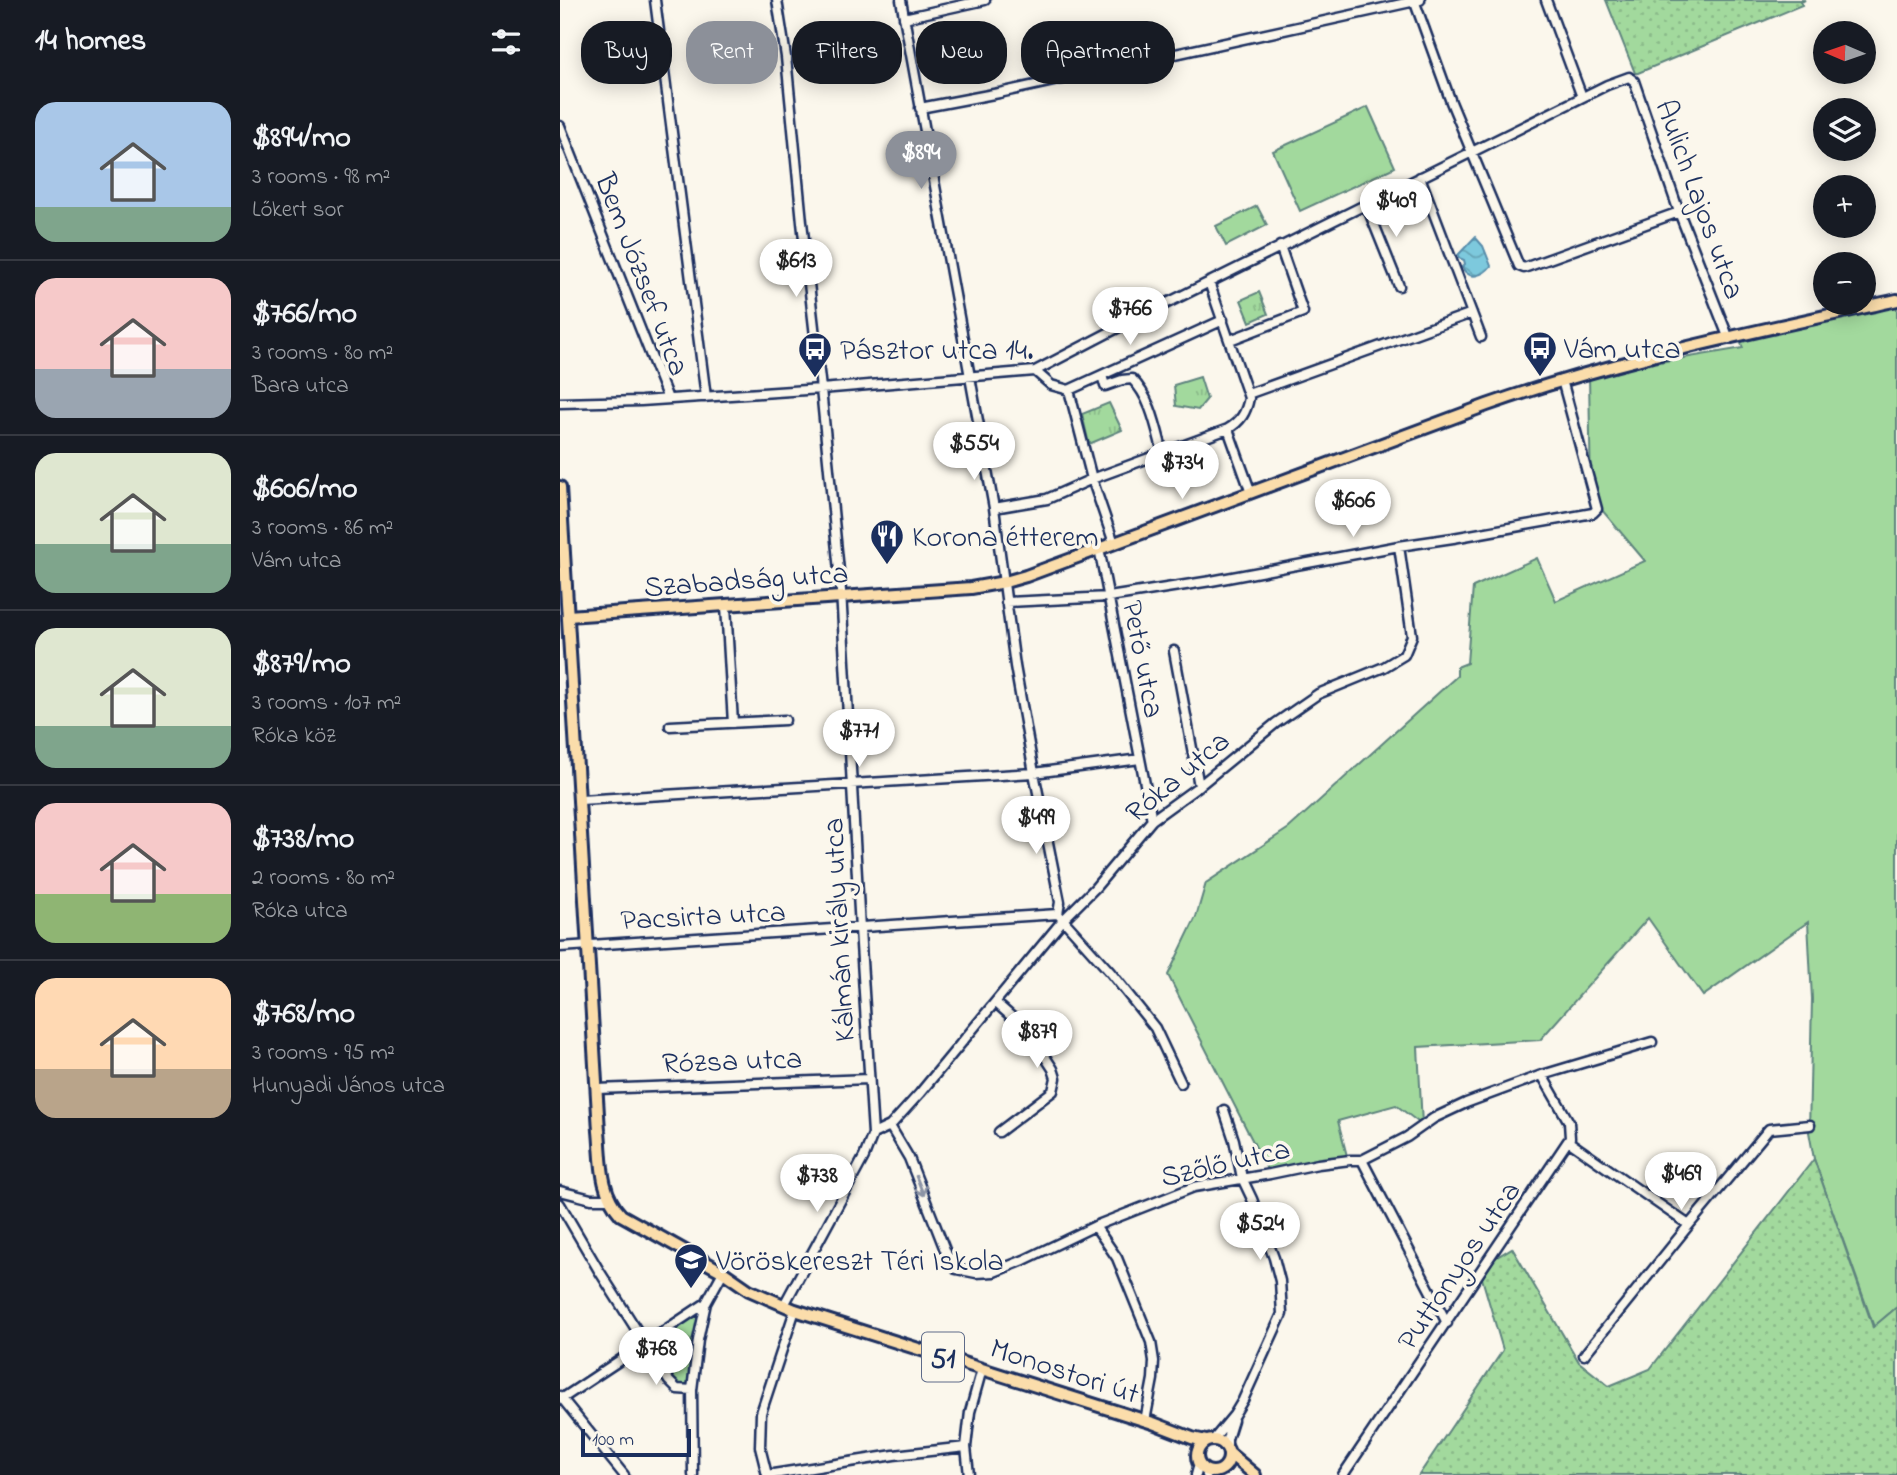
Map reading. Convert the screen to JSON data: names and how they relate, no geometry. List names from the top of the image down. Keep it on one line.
{"streets":{"main road":["Szabadság utca","51","Monostori út"],"street":["Aulich Lajos utca","Bem József utca","Pető utca","Róka utca","Pacsirta utca","Kálmán király utca","Rózsa utca","Szőlő utca","Puttonyos utca"]},"crossings":[["Aulich Lajos utca","Szabadság utca"],["Szabadság utca","Pető utca"],["Szabadság utca","Kálmán király utca"],["Pető utca","Róka utca"],["Róka utca","Pacsirta utca"],["Róka utca","Kálmán király utca"],["Róka utca","Szőlő utca"],["Pacsirta utca","Kálmán király utca"],["Kálmán király utca","Rózsa utca"],["51","Monostori út"]],"places":{"bus stop":["Vám utca","Pásztor utca 14."],"restaurant":["Korona étterem"],"school or university":["Vöröskereszt Téri Iskola"]},"scale_bar":"100 m","north":"left","page":{"heading":"14 homes","map_buttons":["+","−"],"chip":["Buy","Rent","Filters","New","Apartment"],"list":[{"name":"$894/mo","note":"3 rooms · 98 m² · Lőkert sor"},{"name":"$766/mo","note":"3 rooms · 80 m² · Bara utca"},{"name":"$606/mo","note":"3 rooms · 86 m² · Vám utca"},{"name":"$879/mo","note":"3 rooms · 107 m² · Róka köz"},{"name":"$738/mo","note":"2 rooms · 80 m² · Róka utca"},{"name":"$768/mo","note":"3 rooms · 95 m² · Hunyadi János utca"}],"price":["$894","$409","$613","$766","$554","$734","$606","$771","$499","$879","$469","$738","$524","$768"],"scale":"100 m"}}
